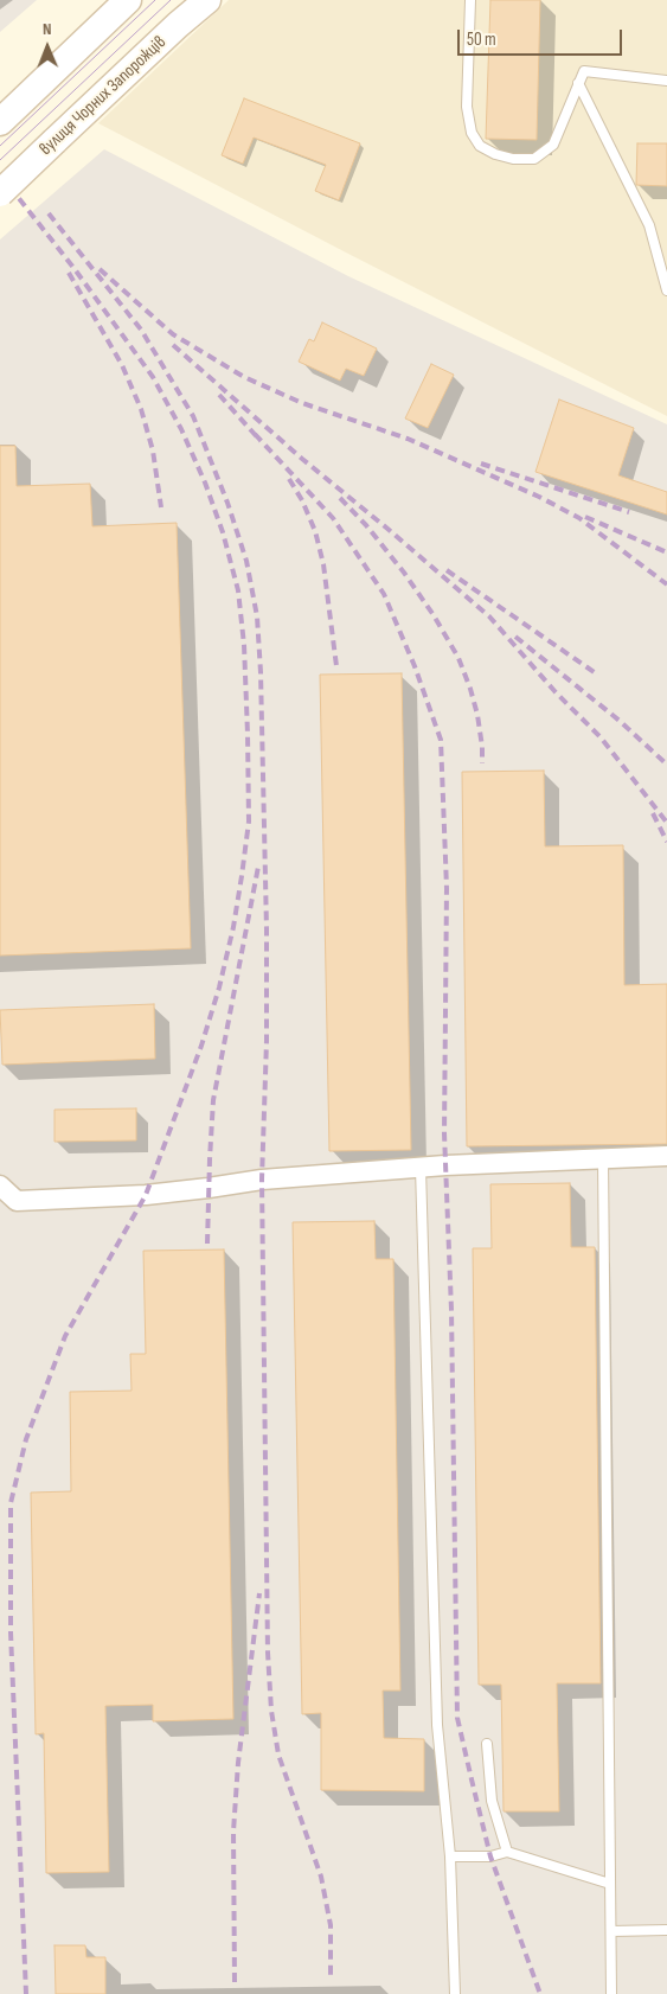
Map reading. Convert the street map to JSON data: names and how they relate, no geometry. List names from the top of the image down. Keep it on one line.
{"streets":{"main road":["вулиця Чорних Запорожців"]},"scale_bar":"50 m","north":"top"}
